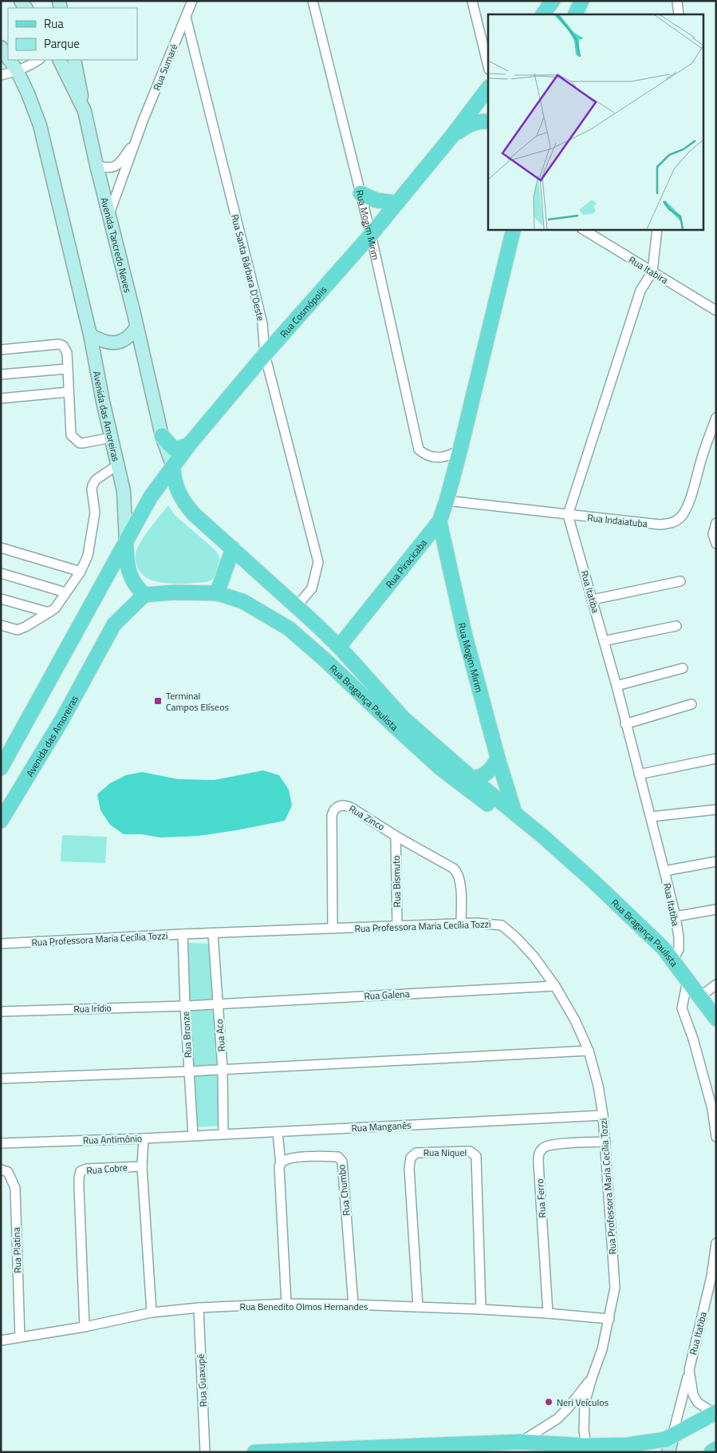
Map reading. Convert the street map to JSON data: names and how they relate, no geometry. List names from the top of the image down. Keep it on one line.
{"streets":{"main road":["Rua Mogim Mirim","Avenida Tancredo Neves","Rua Cosmópolis","Avenida das Amoreiras","Rua Piracicaba","Rua Bragança Paulista"],"street":["Rua Sumaré","Rua Santa Bárbara D'Oeste","Rua Itabira","Rua Indaiatuba","Rua Itatiba","Rua Zinco","Rua Bismuto","Rua Professora Maria Cecília Tozzi","Rua Galena","Rua Irídio","Rua Bronze","Rua Aco","Rua Manganês","Rua Antimônio","Rua Niquel","Rua Cobre","Rua Chumbo","Rua Ferro","Rua Platina","Rua Benedito Olmos Hernandes","Rua Guaxupé"]},"crossings":[["Rua Sumaré","Avenida Tancredo Neves"],["Rua Sumaré","Rua Santa Bárbara D'Oeste"],["Rua Mogim Mirim","Rua Cosmópolis"],["Rua Mogim Mirim","Rua Piracicaba"],["Rua Mogim Mirim","Rua Bragança Paulista"],["Avenida Tancredo Neves","Rua Cosmópolis"],["Rua Santa Bárbara D'Oeste","Rua Cosmópolis"],["Rua Cosmópolis","Avenida das Amoreiras"],["Avenida das Amoreiras","Rua Bragança Paulista"],["Rua Indaiatuba","Rua Piracicaba"],["Rua Indaiatuba","Rua Itatiba"],["Rua Piracicaba","Rua Bragança Paulista"],["Rua Itatiba","Rua Bragança Paulista"],["Rua Zinco","Rua Bismuto"],["Rua Zinco","Rua Professora Maria Cecília Tozzi"],["Rua Bismuto","Rua Professora Maria Cecília Tozzi"],["Rua Professora Maria Cecília Tozzi","Rua Galena"],["Rua Professora Maria Cecília Tozzi","Rua Bronze"],["Rua Professora Maria Cecília Tozzi","Rua Manganês"],["Rua Professora Maria Cecília Tozzi","Rua Ferro"],["Rua Professora Maria Cecília Tozzi","Rua Benedito Olmos Hernandes"],["Rua Galena","Rua Irídio"],["Rua Galena","Rua Bronze"],["Rua Galena","Rua Aco"],["Rua Irídio","Rua Bronze"],["Rua Bronze","Rua Antimônio"],["Rua Manganês","Rua Antimônio"],["Rua Niquel","Rua Benedito Olmos Hernandes"],["Rua Cobre","Rua Benedito Olmos Hernandes"],["Rua Chumbo","Rua Benedito Olmos Hernandes"],["Rua Ferro","Rua Benedito Olmos Hernandes"],["Rua Platina","Rua Benedito Olmos Hernandes"],["Rua Benedito Olmos Hernandes","Rua Guaxupé"]],"places":{"transit":["Terminal Campos Elíseos"],"other":["Neri Veículos"]},"legend":["Rua","Parque"]}
